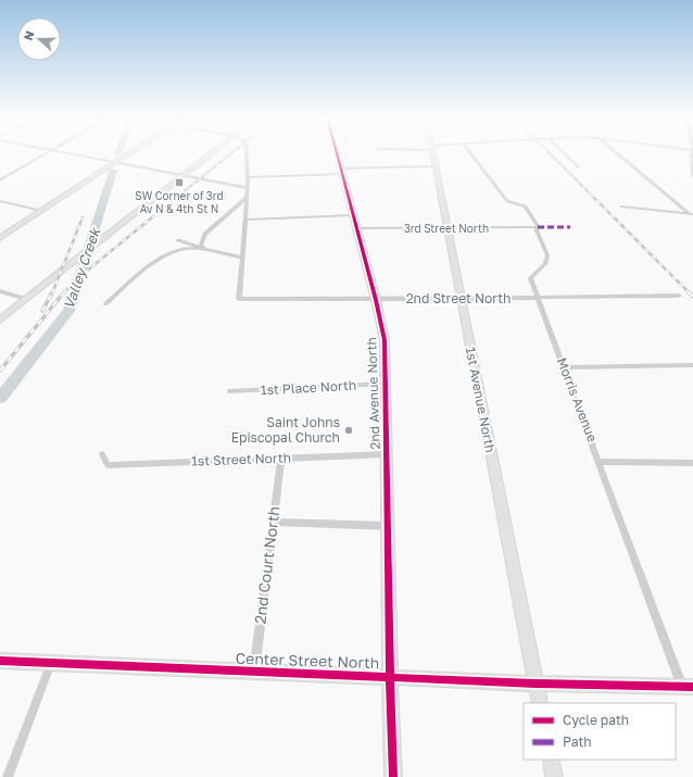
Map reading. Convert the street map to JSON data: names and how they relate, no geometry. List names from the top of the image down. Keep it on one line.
{"streets":{"street":["3rd Street North","2nd Street North","1st Place North","2nd Avenue North","1st Avenue North","Morris Avenue","1st Street North","2nd Court North","Center Street North"]},"crossings":[["3rd Street North","2nd Avenue North"],["3rd Street North","1st Avenue North"],["3rd Street North","Morris Avenue"],["2nd Street North","2nd Avenue North"],["2nd Street North","1st Avenue North"],["2nd Street North","Morris Avenue"],["1st Place North","2nd Avenue North"],["2nd Avenue North","1st Street North"],["2nd Avenue North","Center Street North"],["1st Avenue North","Center Street North"],["Morris Avenue","Center Street North"],["1st Street North","2nd Court North"],["2nd Court North","Center Street North"]],"water":["Valley Creek"],"places":{"transit":["SW Corner of 3rd Av N & 4th St N"],"other":["Saint Johns Episcopal Church"]},"legend":["Cycle path","Path"],"north":"left"}
